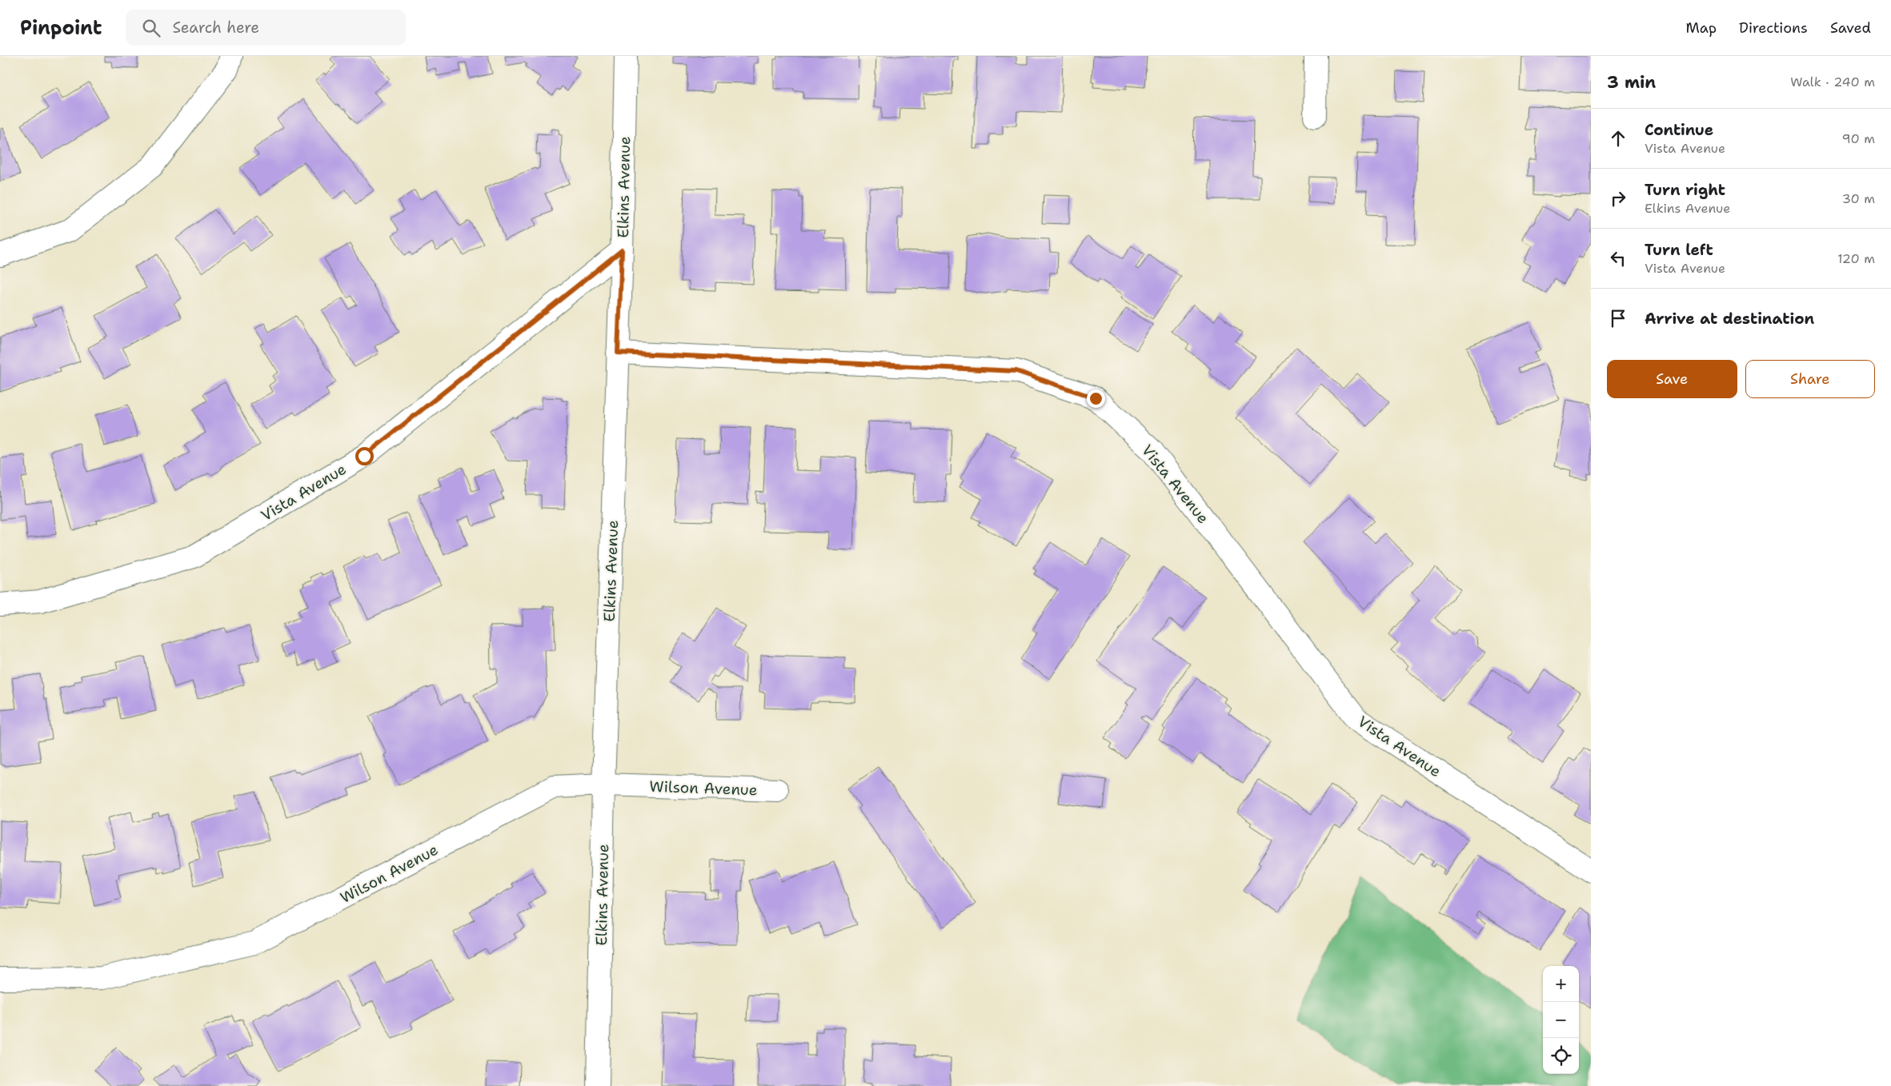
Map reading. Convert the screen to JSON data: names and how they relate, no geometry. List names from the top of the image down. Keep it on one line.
{"streets":{"street":["Elkins Avenue","Vista Avenue","Wilson Avenue"]},"crossings":[["Elkins Avenue","Vista Avenue"],["Elkins Avenue","Wilson Avenue"]],"page":{"header":"Pinpoint","search":"Search here","nav":["Map","Directions","Saved"],"heading":["3 min","Walk · 240 m"],"list":[["Continue","Vista Avenue","90 m"],["Turn right","Elkins Avenue","30 m"],["Turn left","Vista Avenue","120 m"],"Arrive at destination"],"buttons":["Save","Share"],"map_buttons":["+","−"]}}
